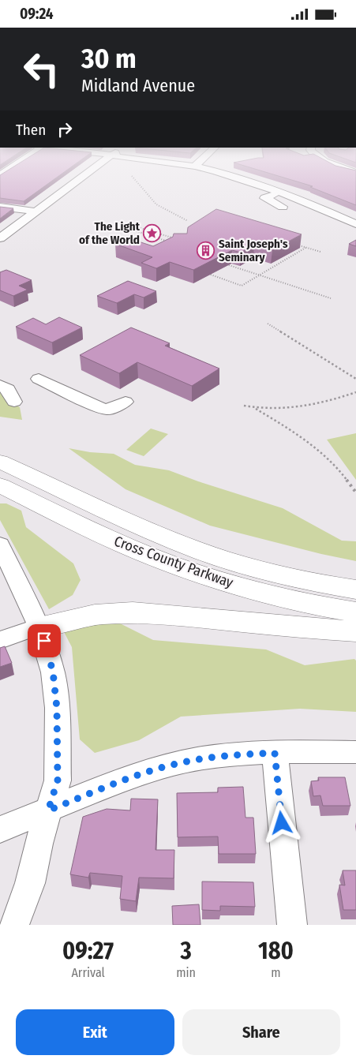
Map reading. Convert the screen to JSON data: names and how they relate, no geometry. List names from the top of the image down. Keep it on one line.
{"streets":{"highway":["Cross County Parkway"]},"places":{"place":["The Light of the World"],"building":["Saint Joseph's Seminary"]},"page":{"status":"09:24","turn":["30 m","Midland Avenue"],"then":"Then","eta":["09:27","Arrival","3","min","180","m"],"buttons":["Exit","Share"]}}
